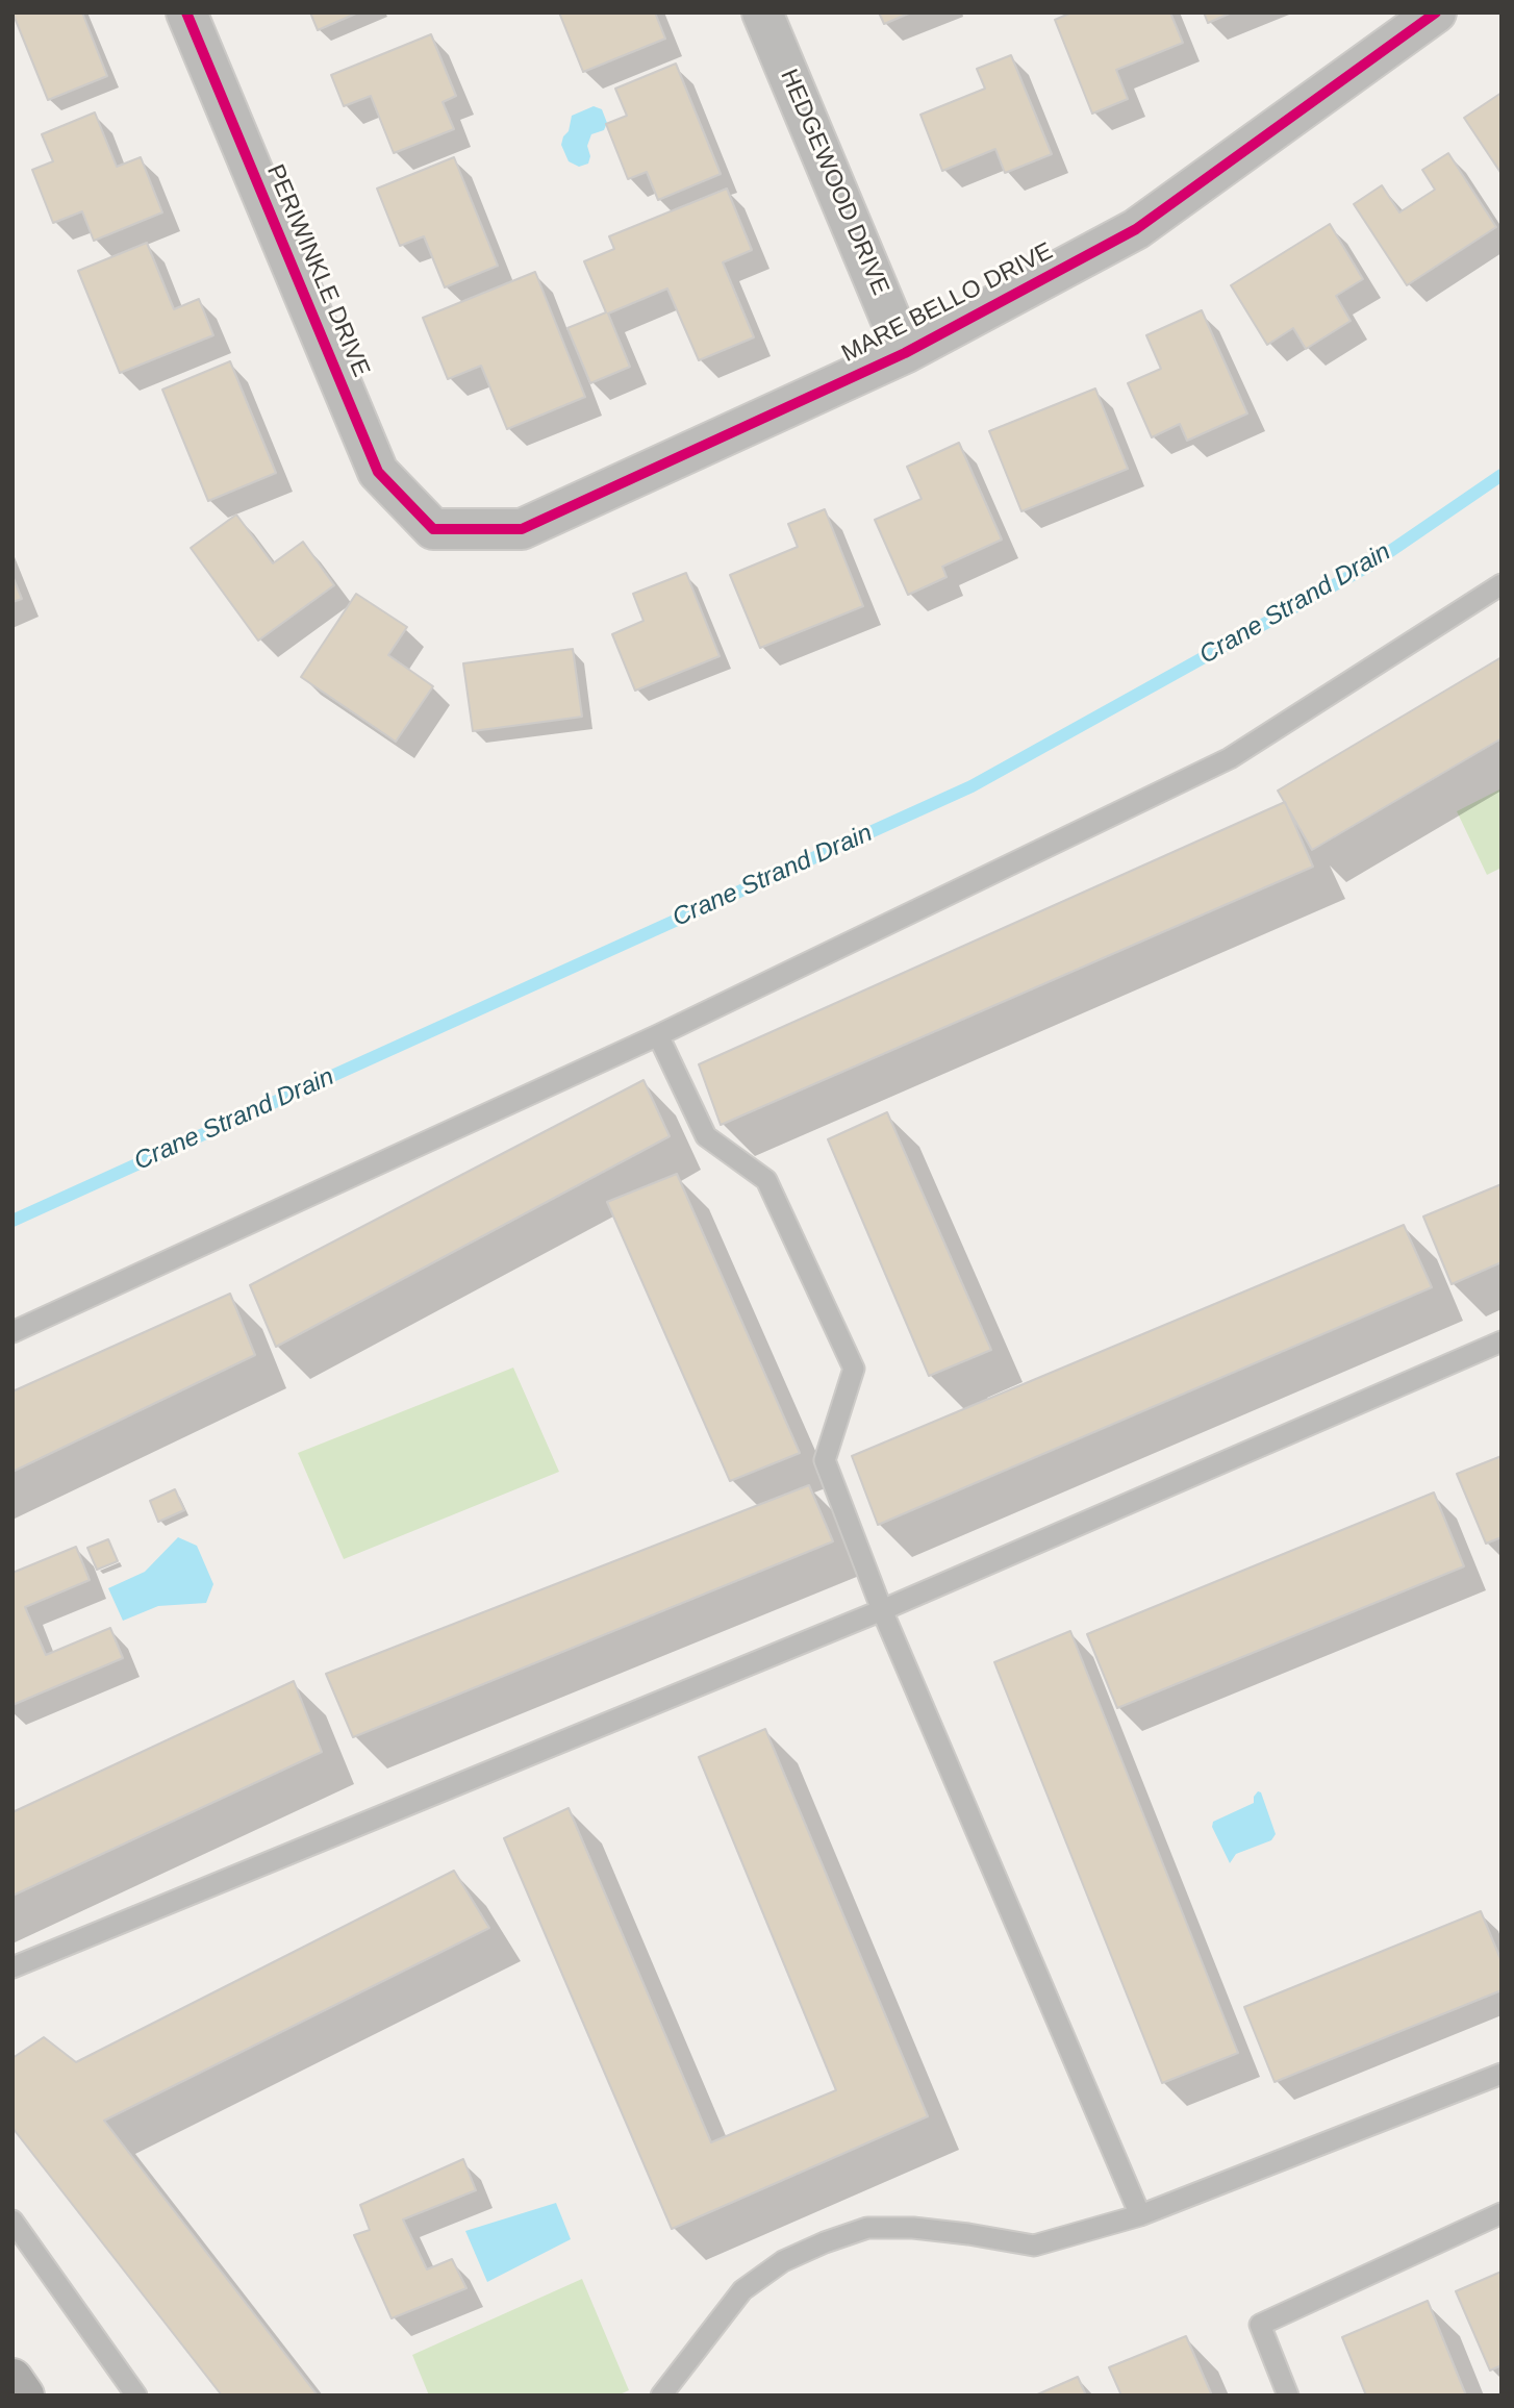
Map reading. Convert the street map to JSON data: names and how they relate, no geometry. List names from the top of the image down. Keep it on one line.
{"streets":{"street":["HEDGEWOOD DRIVE","PERIWINKLE DRIVE","MARE BELLO DRIVE"]},"crossings":[["HEDGEWOOD DRIVE","MARE BELLO DRIVE"],["PERIWINKLE DRIVE","MARE BELLO DRIVE"]],"water":["Crane Strand Drain"]}
